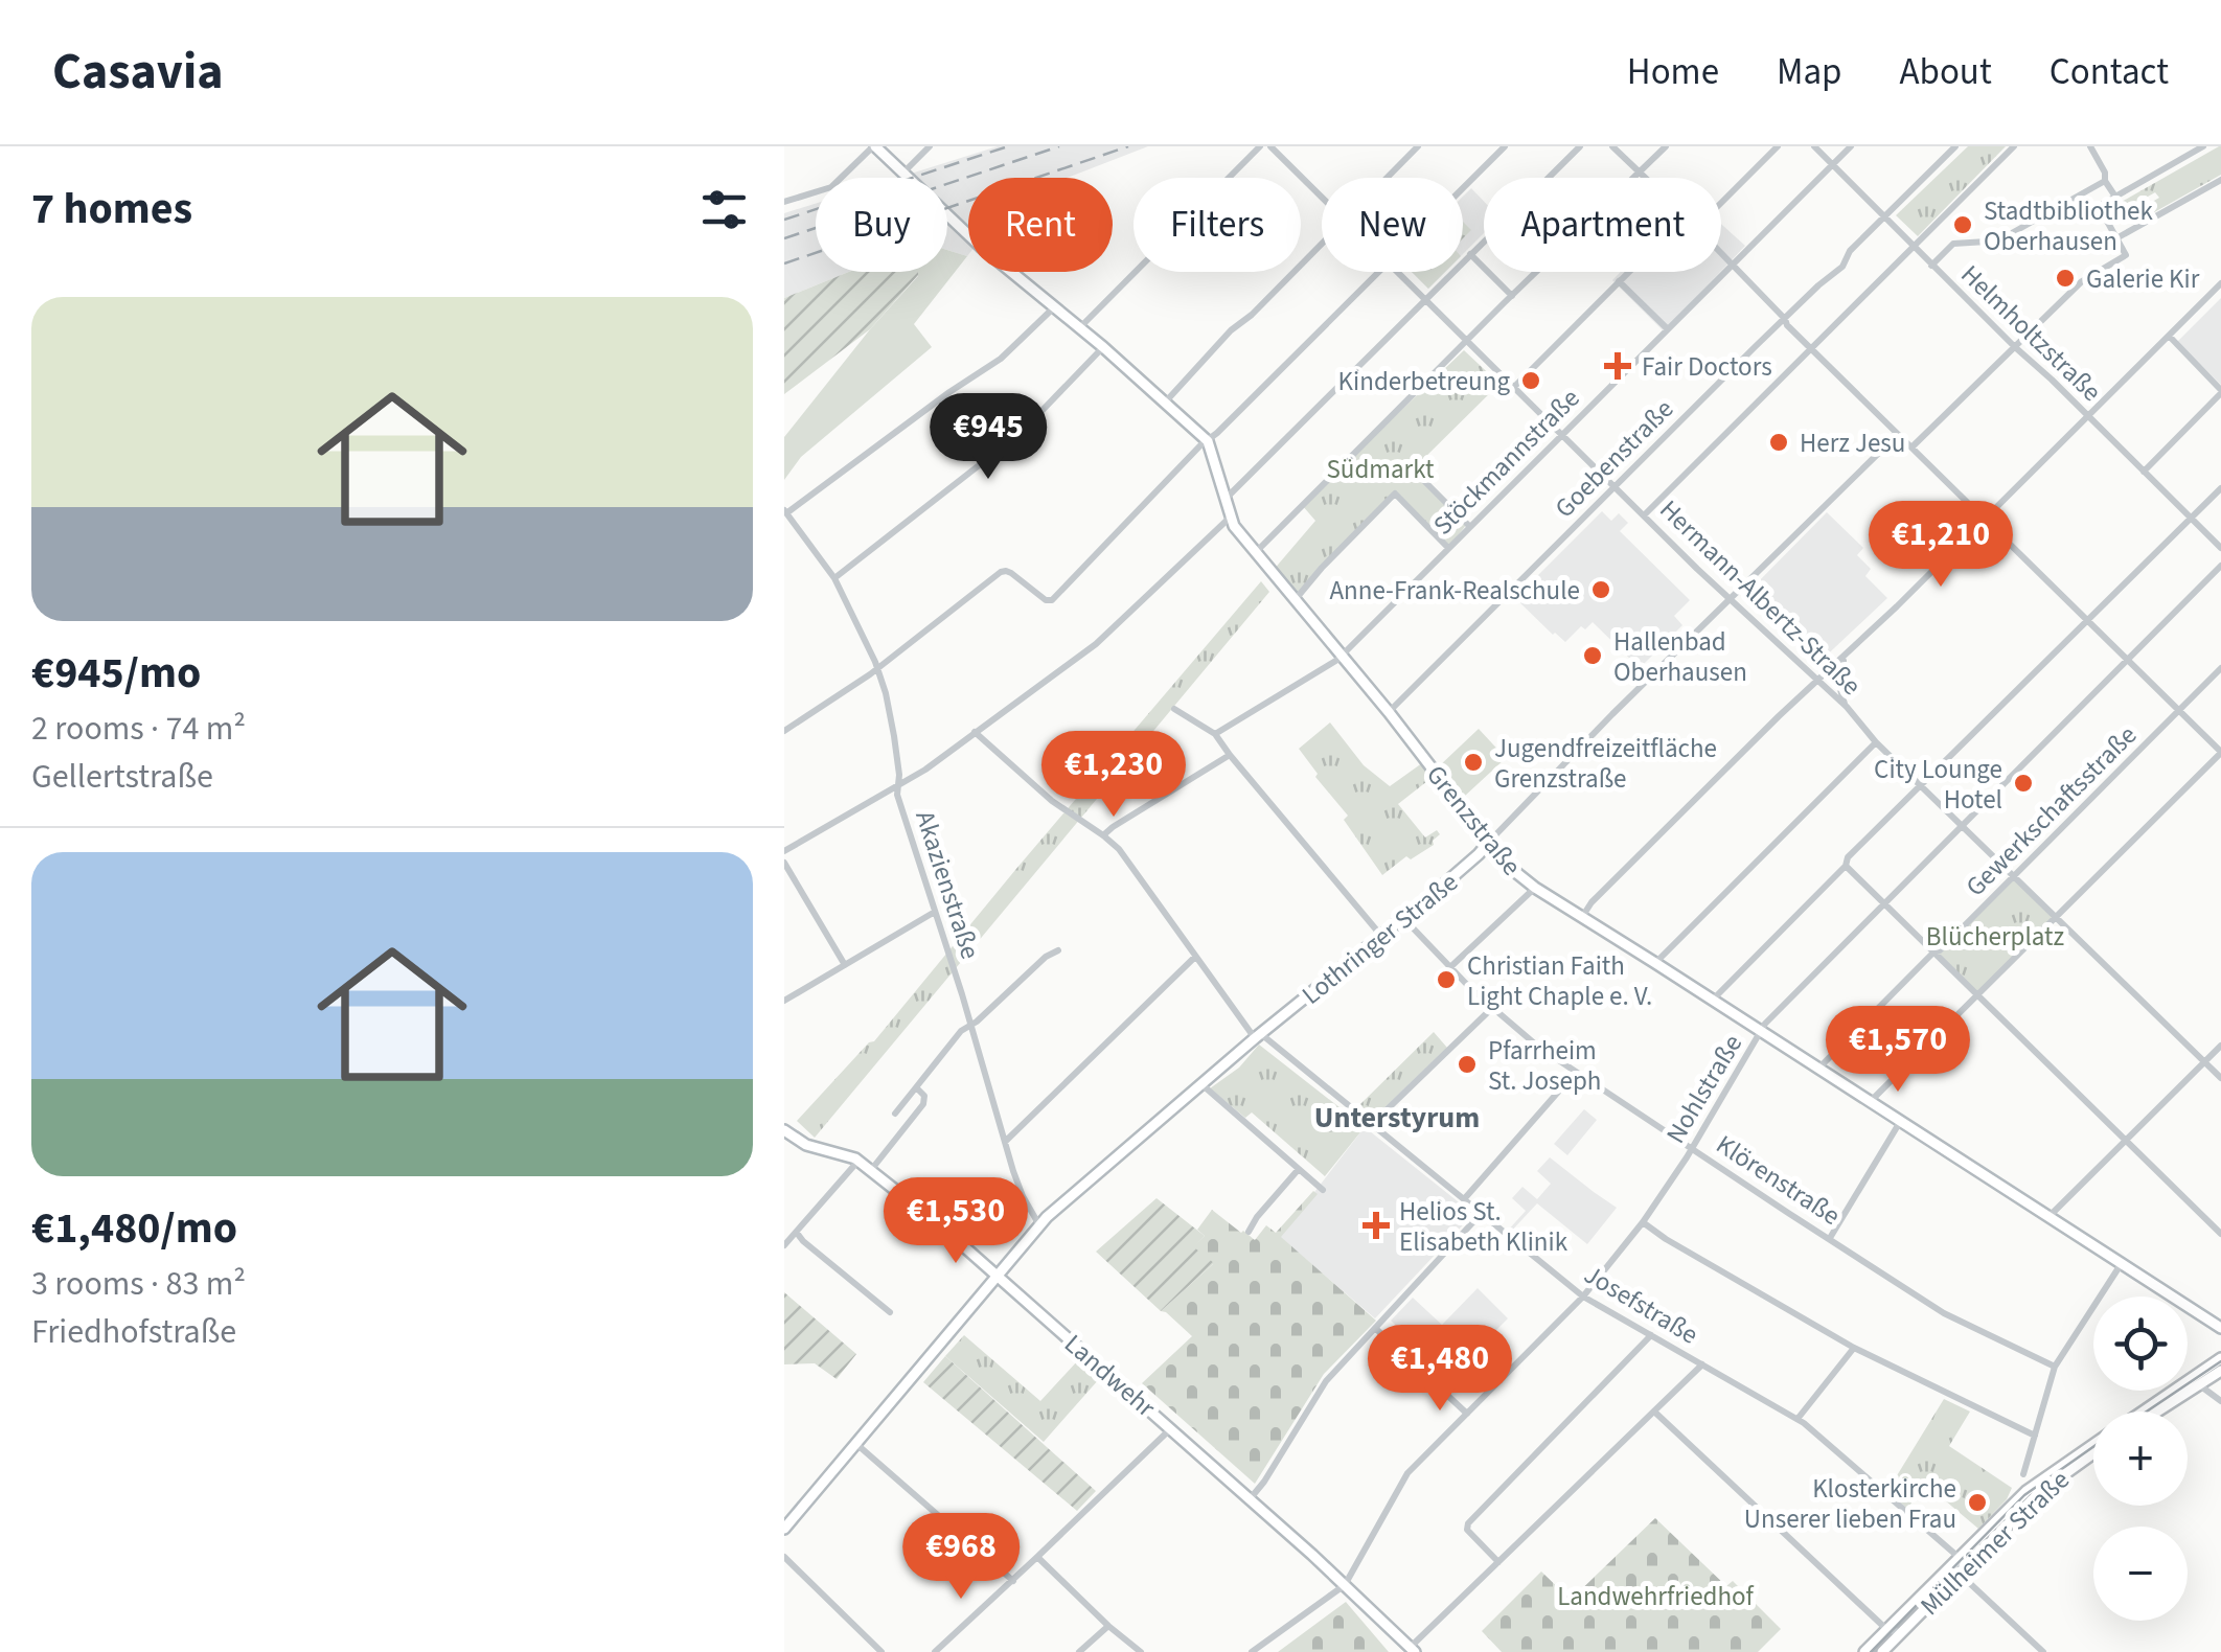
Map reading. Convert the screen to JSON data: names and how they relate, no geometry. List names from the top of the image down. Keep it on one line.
{"streets":{"street":["Helmholtzstraße","Goebenstraße","Stöckmannstraße","Hermann-Albertz-Straße","Gewerkschaftsstraße","Grenzstraße","Akazienstraße","Lothringer Straße","Nohlstraße","Klörenstraße","Josefstraße","Landwehr","Mülheimer Straße"]},"crossings":[["Helmholtzstraße","Goebenstraße"],["Helmholtzstraße","Stöckmannstraße"],["Goebenstraße","Hermann-Albertz-Straße"],["Goebenstraße","Grenzstraße"],["Stöckmannstraße","Hermann-Albertz-Straße"],["Stöckmannstraße","Grenzstraße"],["Hermann-Albertz-Straße","Gewerkschaftsstraße"],["Hermann-Albertz-Straße","Lothringer Straße"],["Hermann-Albertz-Straße","Nohlstraße"],["Gewerkschaftsstraße","Grenzstraße"],["Grenzstraße","Lothringer Straße"],["Grenzstraße","Nohlstraße"],["Akazienstraße","Lothringer Straße"],["Lothringer Straße","Klörenstraße"],["Lothringer Straße","Josefstraße"],["Lothringer Straße","Landwehr"],["Nohlstraße","Klörenstraße"],["Nohlstraße","Josefstraße"],["Nohlstraße","Landwehr"],["Josefstraße","Mülheimer Straße"]],"districts":["Unterstyrum"],"parks":["Südmarkt","Blücherplatz","Landwehrfriedhof"],"places":{"other":["Stadtbibliothek Oberhausen","Galerie Kir","Kinderbetreung","Herz Jesu","Anne-Frank-Realschule","Hallenbad Oberhausen","Jugendfreizeitfläche Grenzstraße","City Lounge Hotel","Christian Faith Light Chaple e. V.","Pfarrheim St. Joseph","Klosterkirche Unserer lieben Frau"],"health":["Fair Doctors","Helios St. Elisabeth Klinik"]},"page":{"header":"Casavia","nav":["Home","Map","About","Contact"],"heading":"7 homes","chip":["Buy","Rent","Filters","New","Apartment"],"list":[{"name":"€945/mo","note":"2 rooms · 74 m² · Gellertstraße"},{"name":"€1,480/mo","note":"3 rooms · 83 m² · Friedhofstraße"}],"price":["€945","€1,210","€1,230","€1,570","€1,530","€1,480","€968"],"map_buttons":["+","−"]}}
